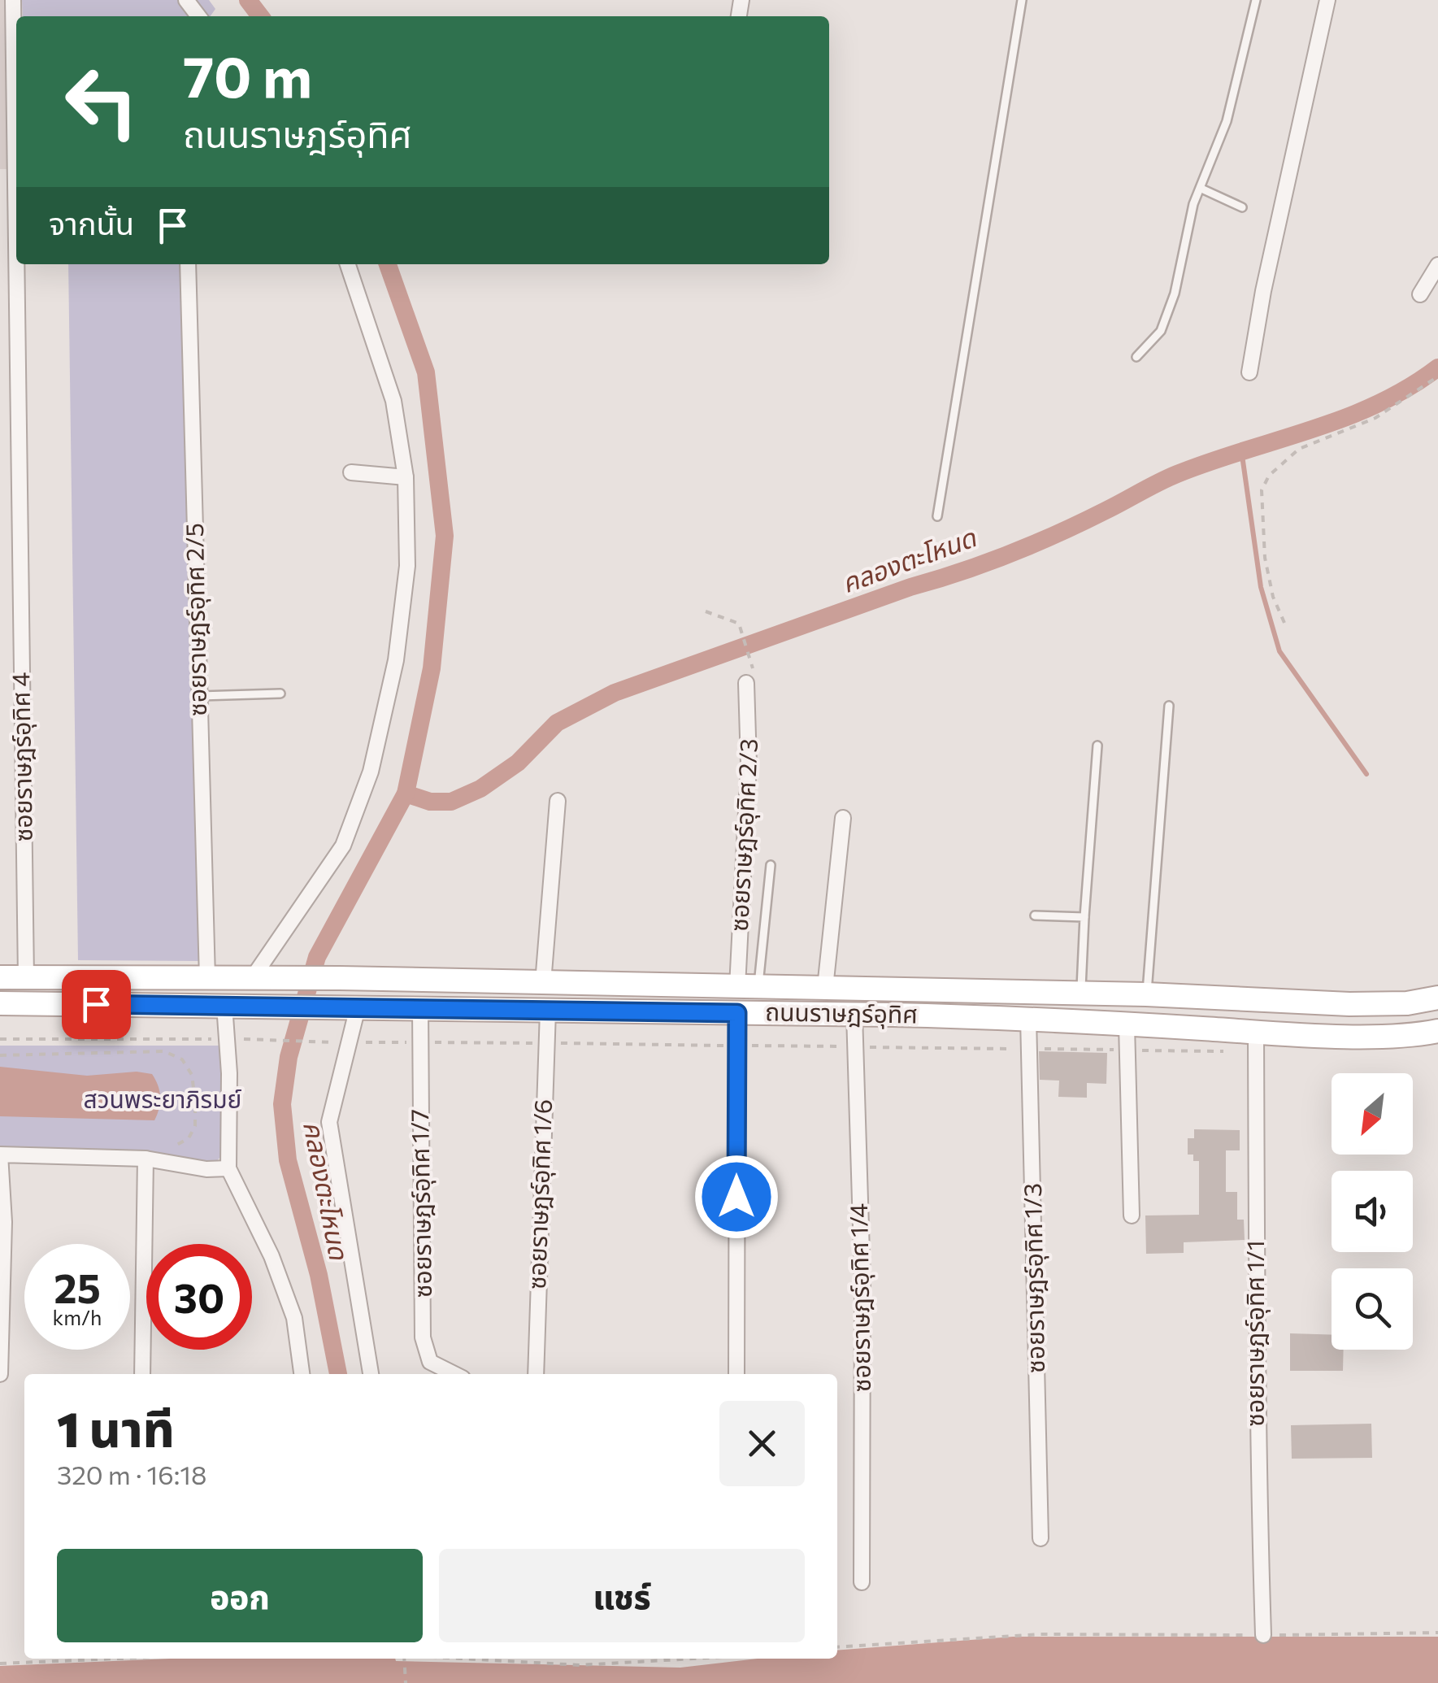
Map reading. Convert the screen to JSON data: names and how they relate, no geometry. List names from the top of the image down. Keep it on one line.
{"streets":{"main road":["ถนนราษฎร์อุทิศ"],"street":["ซอยราษฎร์อุทิศ 2/5","ซอยราษฎร์อุทิศ 4","ซอยราษฎร์อุทิศ 2/3","ซอยราษฎร์อุทิศ 1/6","ซอยราษฎร์อุทิศ 1/7","ซอยราษฎร์อุทิศ 1/3","ซอยราษฎร์อุทิศ 1/4","ซอยราษฎร์อุทิศ 1/1"]},"crossings":[["ซอยราษฎร์อุทิศ 2/5","ถนนราษฎร์อุทิศ"],["ซอยราษฎร์อุทิศ 4","ถนนราษฎร์อุทิศ"],["ซอยราษฎร์อุทิศ 2/3","ถนนราษฎร์อุทิศ"],["ถนนราษฎร์อุทิศ","ซอยราษฎร์อุทิศ 1/6"],["ถนนราษฎร์อุทิศ","ซอยราษฎร์อุทิศ 1/7"],["ถนนราษฎร์อุทิศ","ซอยราษฎร์อุทิศ 1/3"],["ถนนราษฎร์อุทิศ","ซอยราษฎร์อุทิศ 1/4"],["ถนนราษฎร์อุทิศ","ซอยราษฎร์อุทิศ 1/1"]],"water":["คลองตะโหนด"],"parks":["สวนพระยาภิรมย์"],"north":"bottom left","page":{"turn":["70 m","ถนนราษฎร์อุทิศ"],"then":"จากนั้น","speed":"25 km/h","limit":"30","heading":["1 นาที","320 m · 16:18"],"buttons":["ออก","แชร์"]}}
